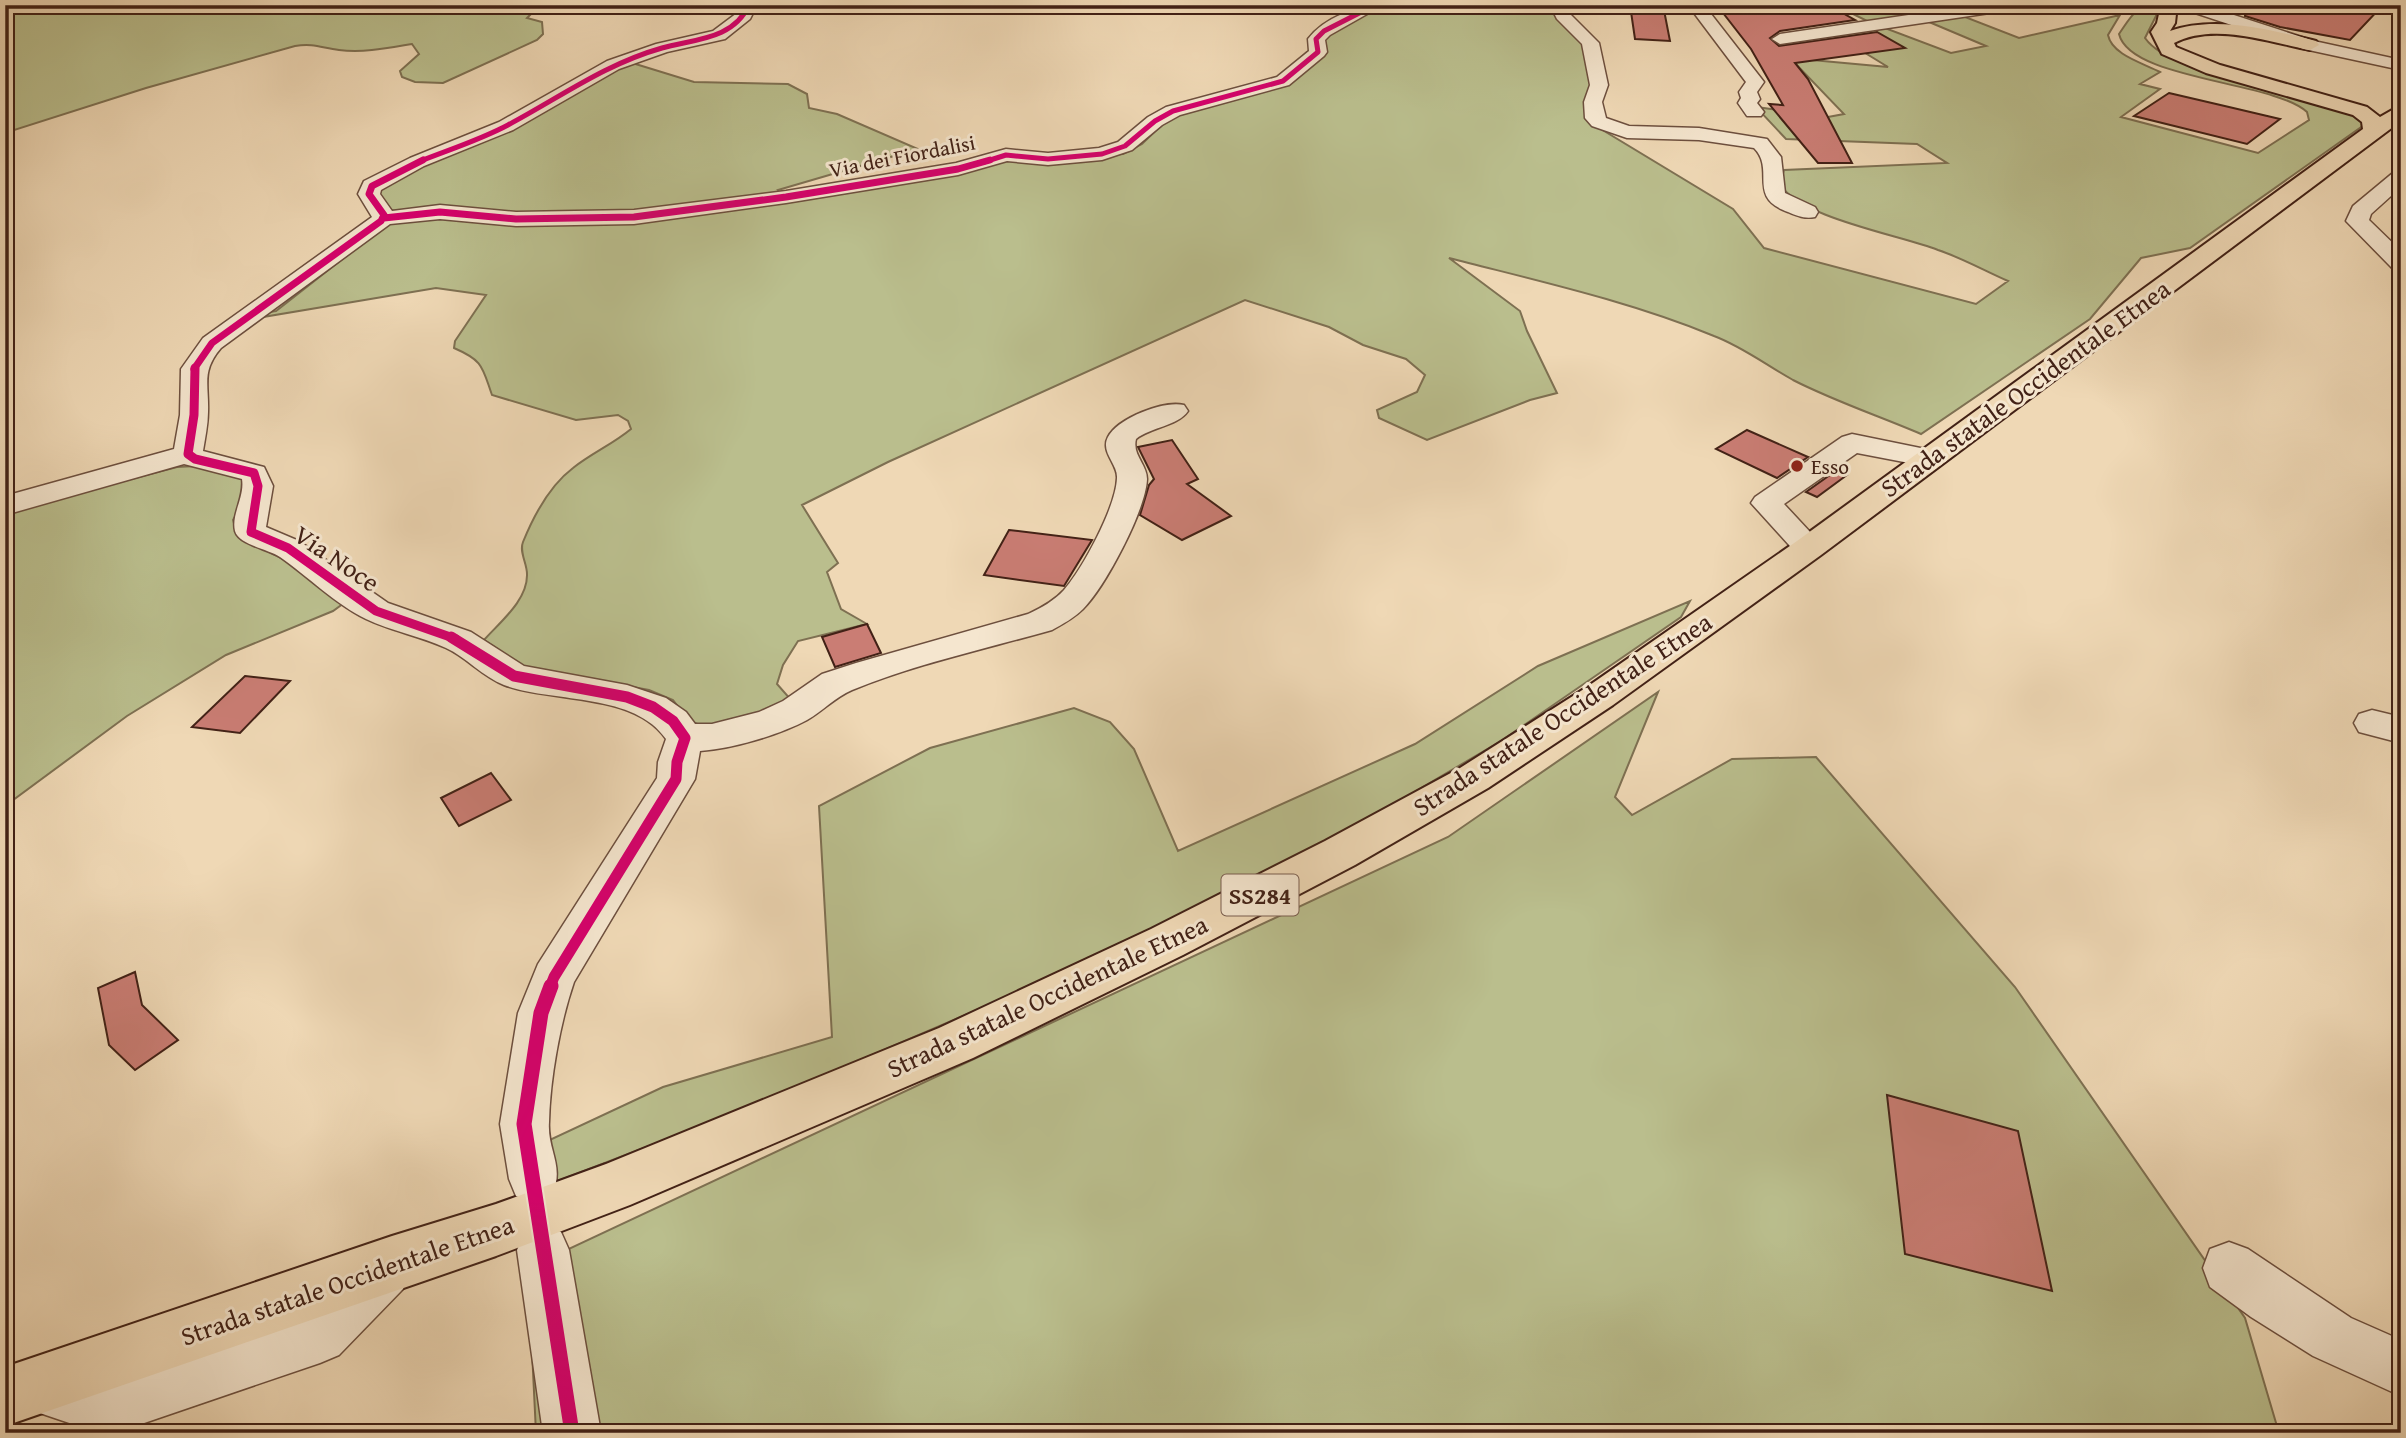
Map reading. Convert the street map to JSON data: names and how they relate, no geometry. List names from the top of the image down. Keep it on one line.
{"streets":{"main road":["Strada statale Occidentale Etnea","SS284"],"street":["Via dei Fiordalisi","Via Noce"]},"places":["Esso"]}
